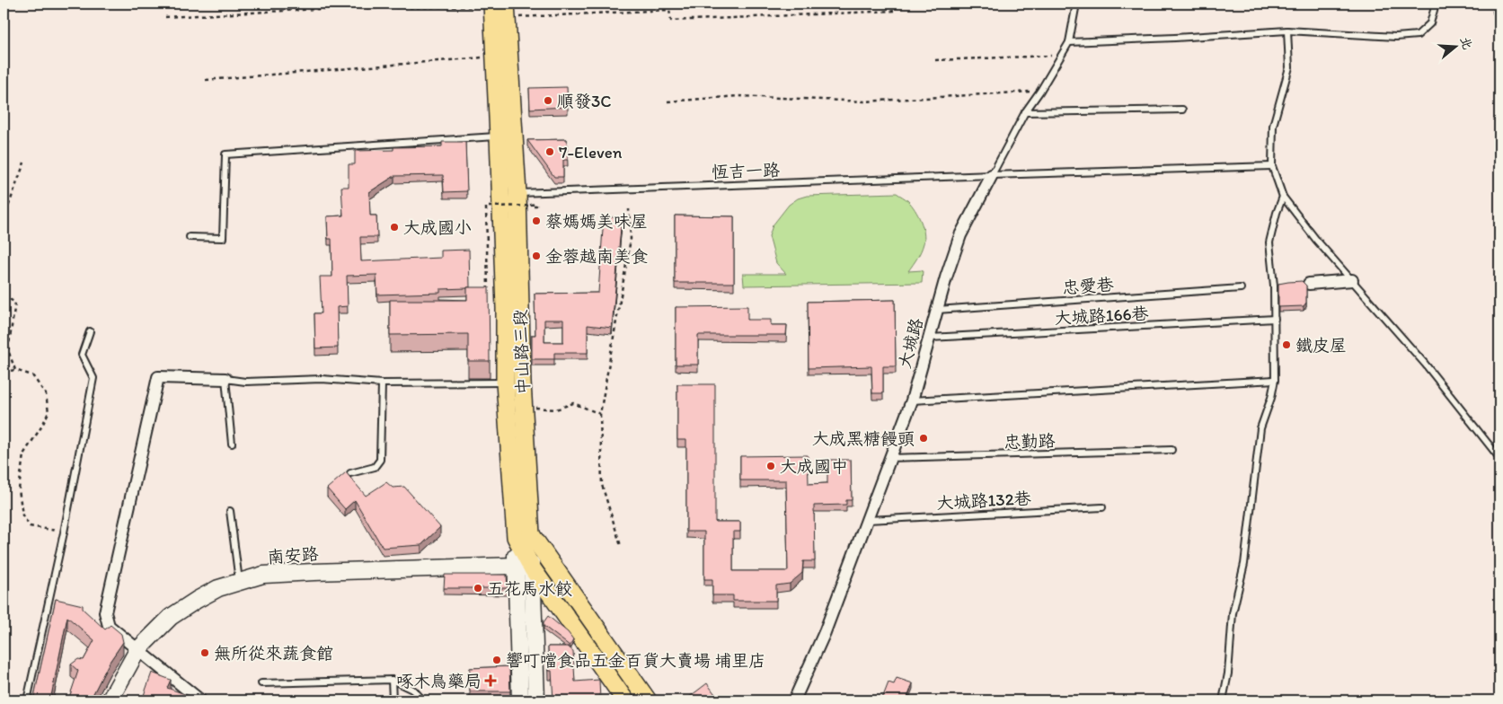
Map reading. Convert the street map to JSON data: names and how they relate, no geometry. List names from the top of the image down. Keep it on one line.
{"streets":{"main road":["中山路三段"],"street":["大城路","南安路"],"lane":["恆吉一路","忠愛巷","大城路166巷","忠勤路","大城路132巷"]},"crossings":[["恆吉一路","大城路"],["恆吉一路","中山路三段"],["忠愛巷","大城路"],["大城路166巷","大城路"],["大城路","忠勤路"],["大城路","大城路132巷"]],"places":{"other":["順發3C","7-Eleven","蔡媽媽美味屋","大成國小","金蓉越南美食","鐵皮屋","大成黑糖饅頭","大成國中","五花馬水餃","無所從來蔬食館","響叮噹食品五金百貨大賣場 埔里店"],"health":["啄木鳥藥局"]},"north":"right"}
